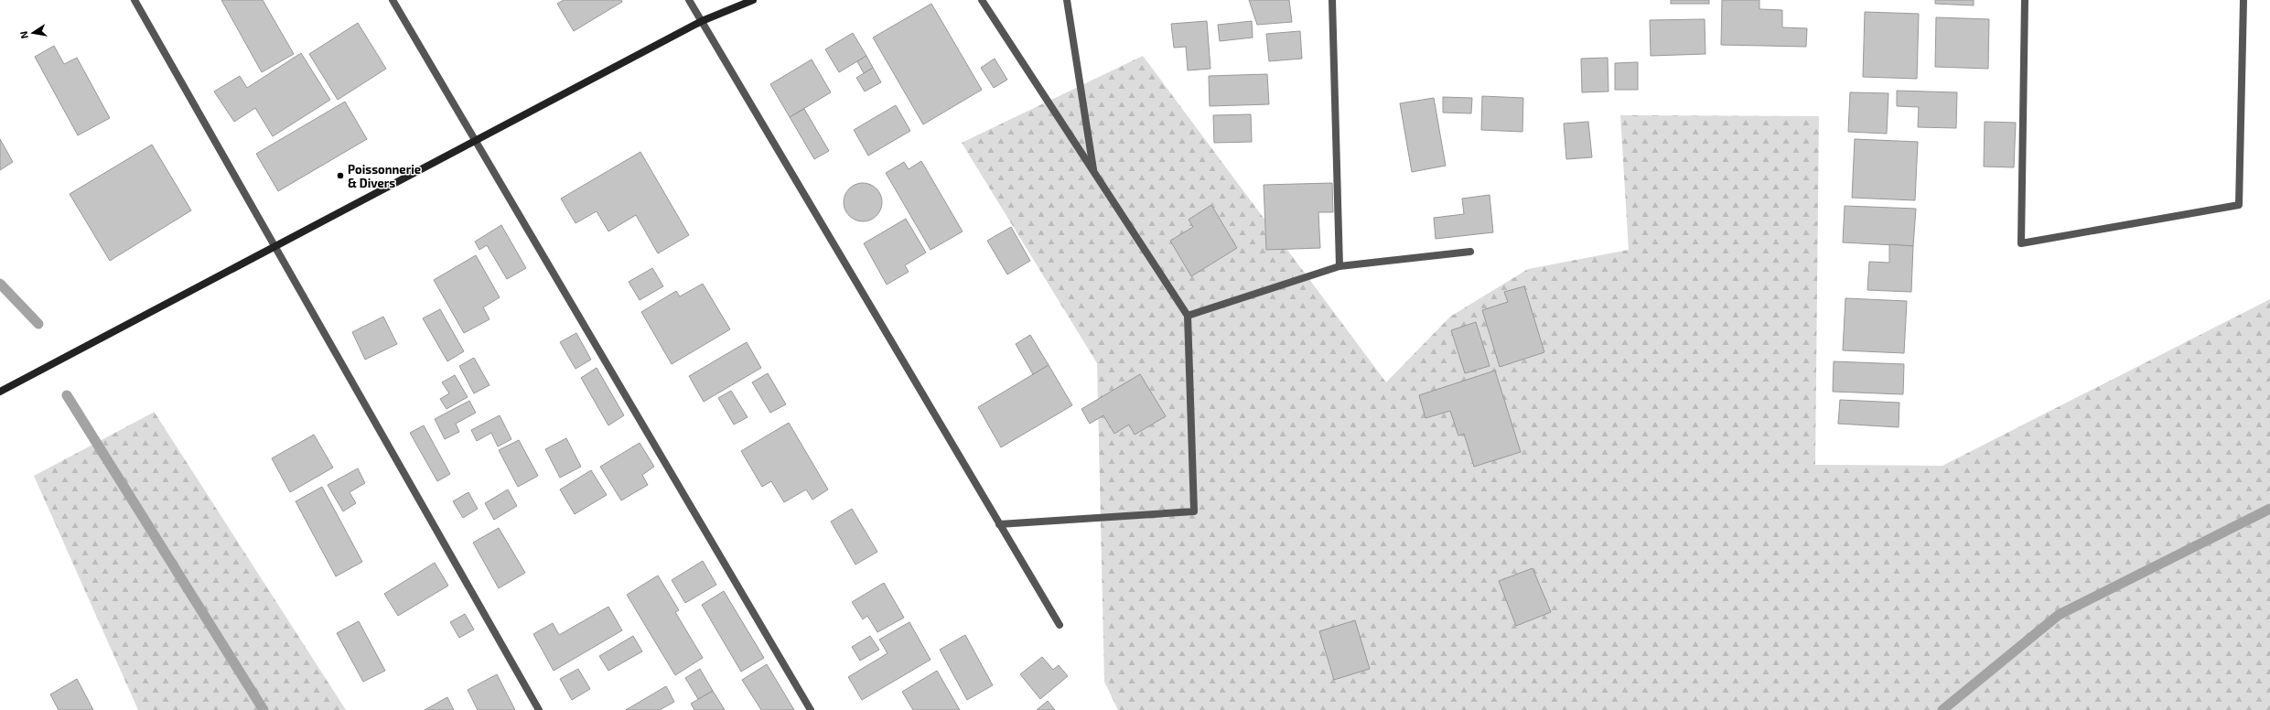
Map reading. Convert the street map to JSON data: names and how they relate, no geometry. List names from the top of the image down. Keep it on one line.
{"places":["Poissonnerie & Divers"],"north":"left"}
